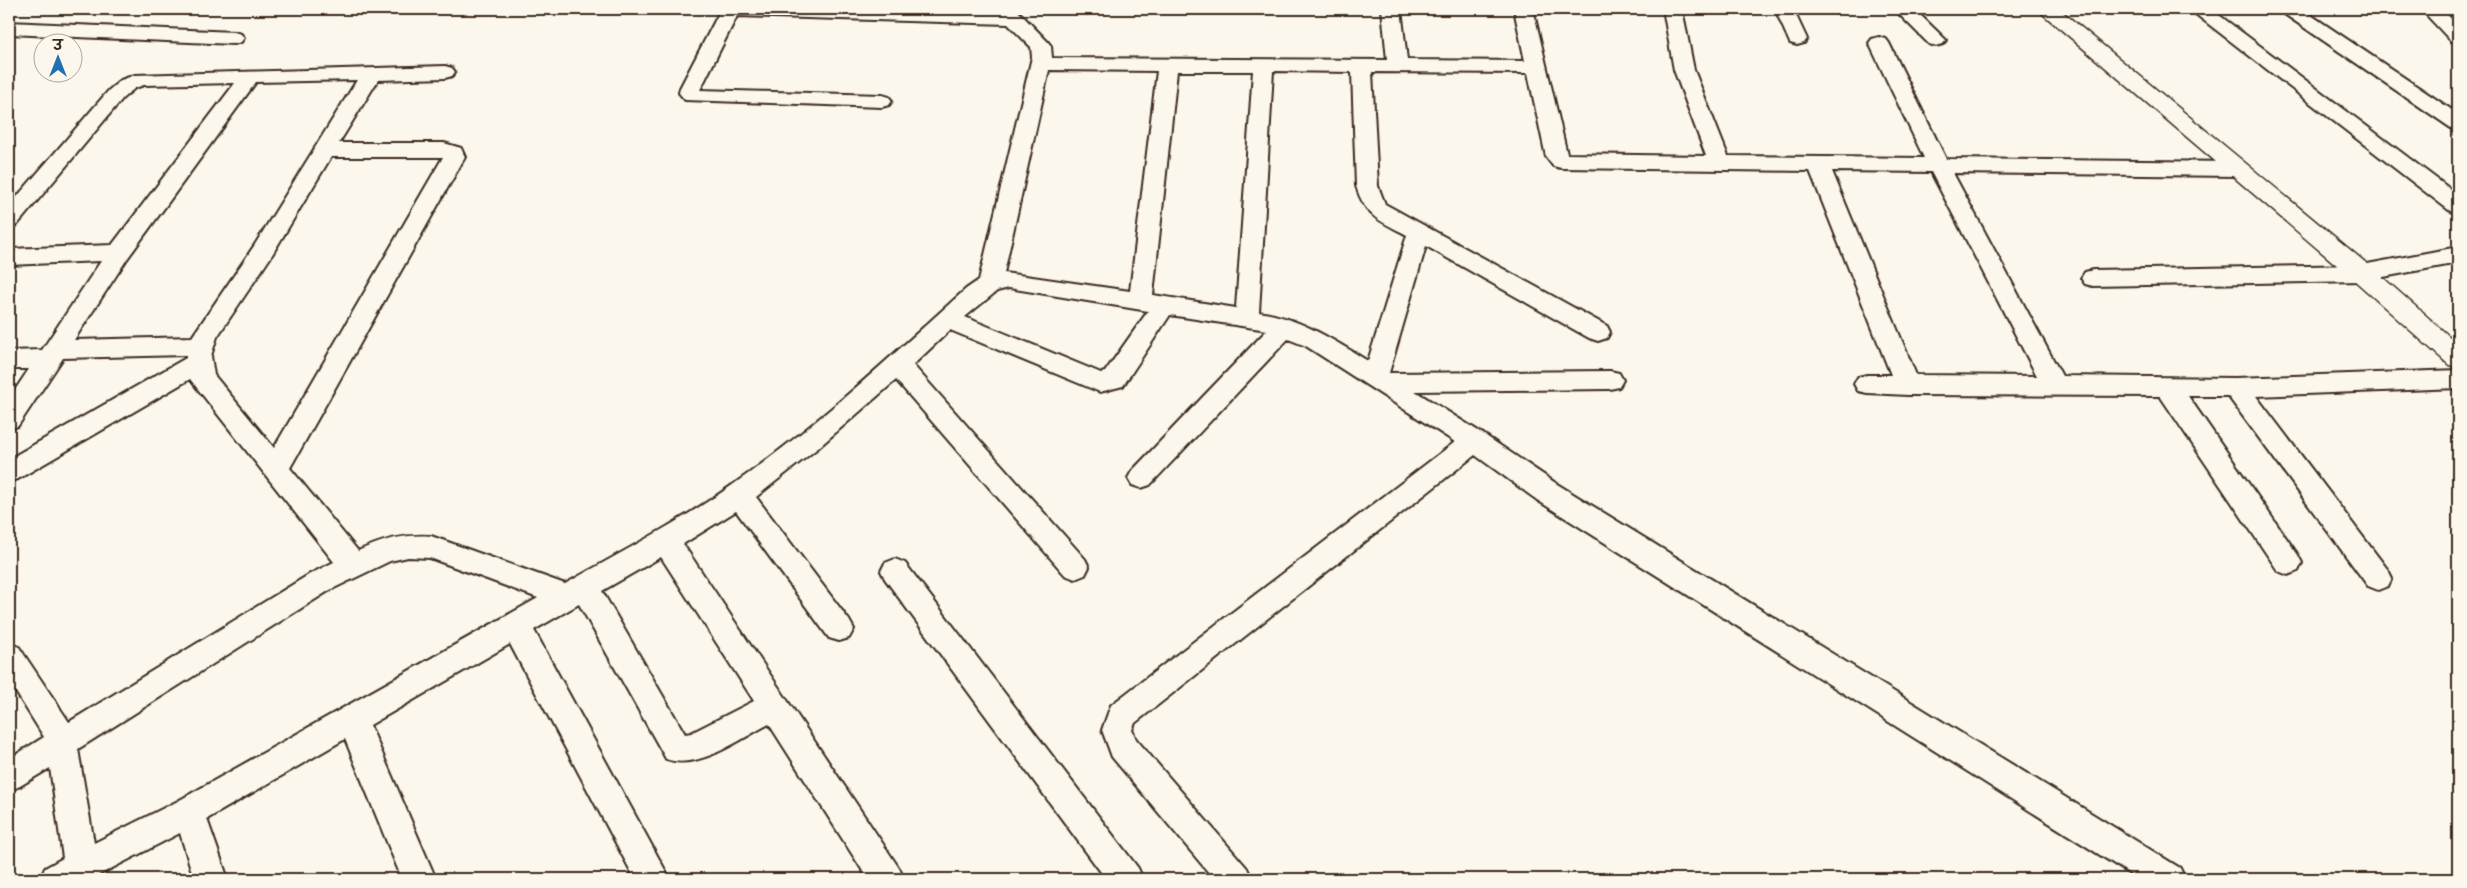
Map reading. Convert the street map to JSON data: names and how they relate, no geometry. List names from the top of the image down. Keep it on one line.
{"north":"top"}
